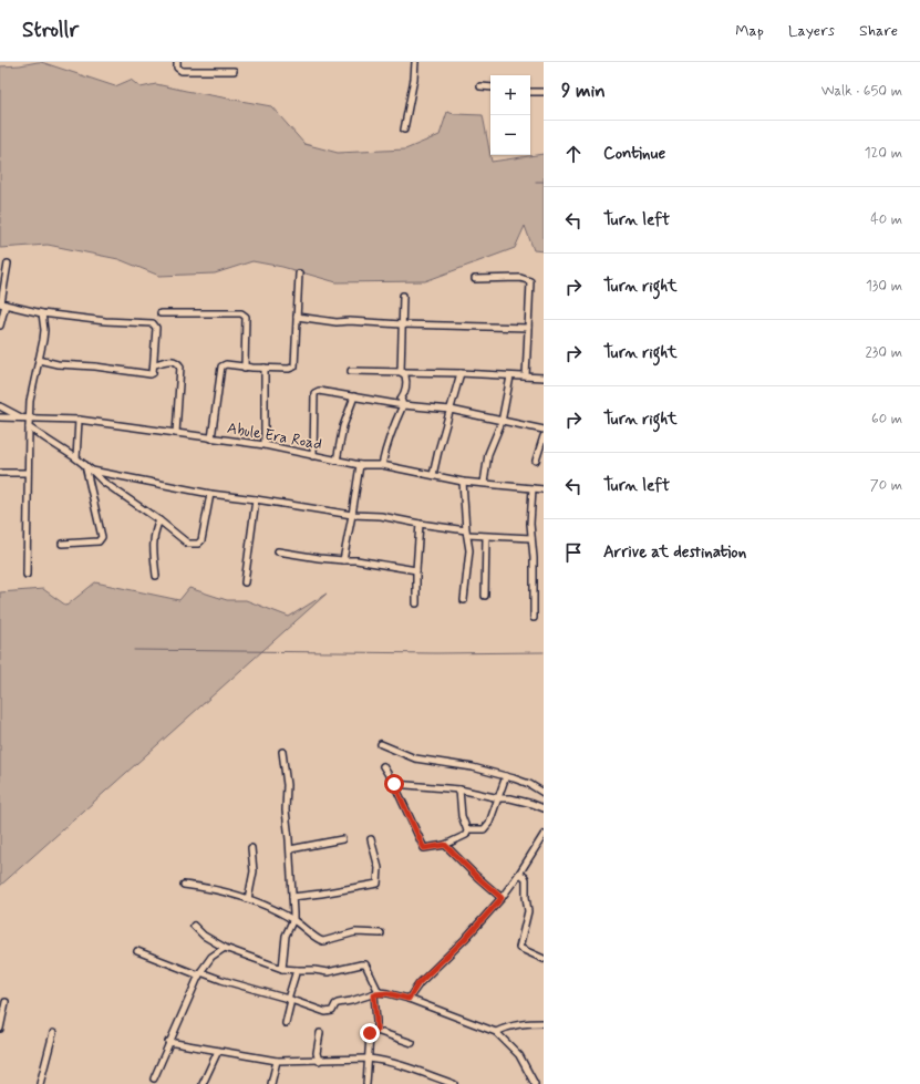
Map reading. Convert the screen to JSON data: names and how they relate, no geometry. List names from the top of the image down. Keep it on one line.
{"streets":{"street":["Abule Era Road"]},"page":{"header":"Strollr","nav":["Map","Layers","Share"],"heading":["9 min","Walk · 650 m"],"map_buttons":["+","−"],"list":[["Continue","120 m"],["Turn left","40 m"],["Turn right","130 m"],["Turn right","230 m"],["Turn right","60 m"],["Turn left","70 m"],"Arrive at destination"]}}
